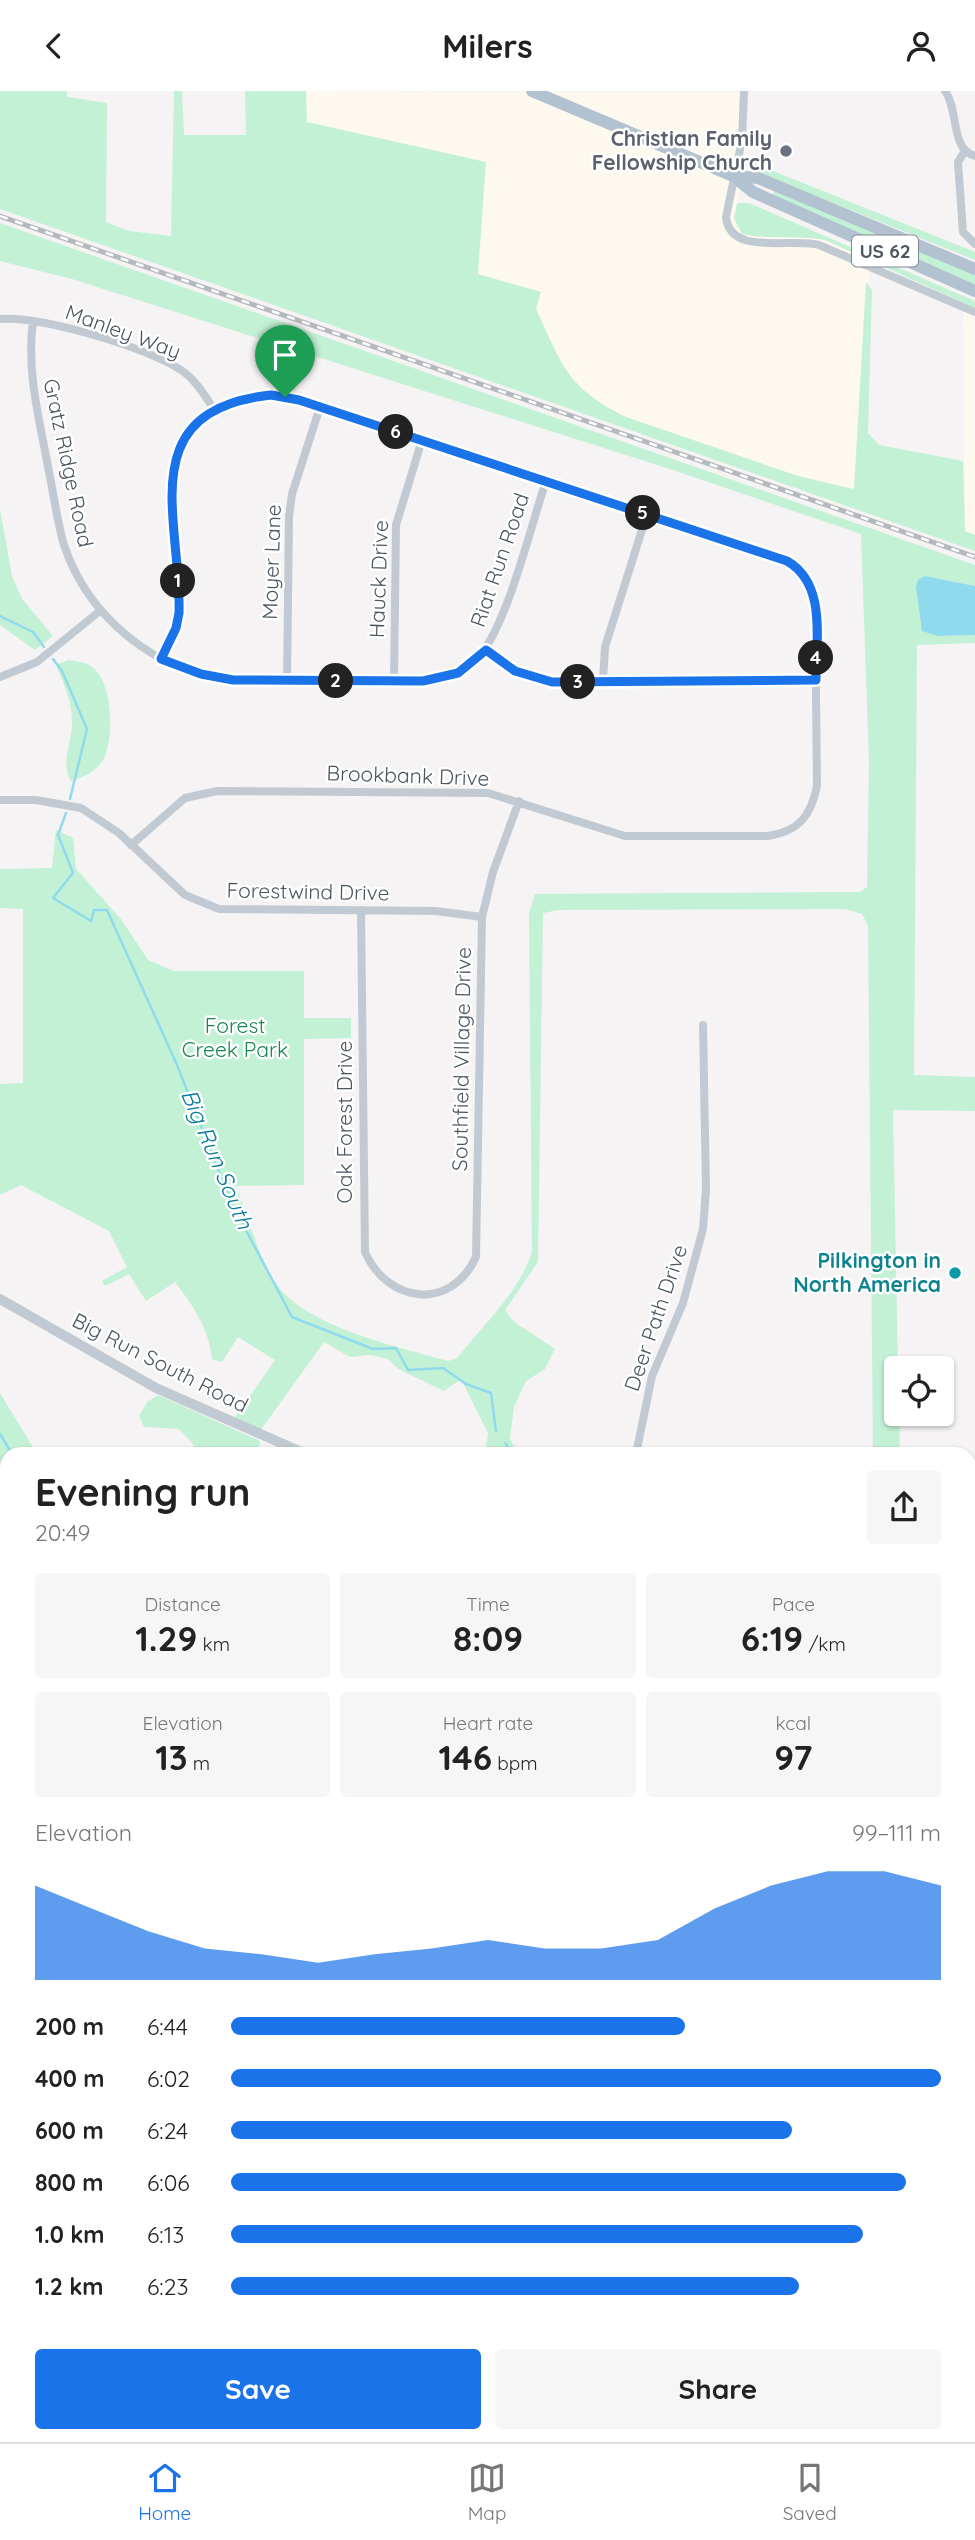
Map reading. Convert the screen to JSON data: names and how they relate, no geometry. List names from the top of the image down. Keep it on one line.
{"streets":{"main road":["US 62"],"street":["Manley Way","Gratz Ridge Road","Riat Run Road","Moyer Lane","Hauck Drive","Brookbank Drive","Forestwind Drive","Southfield Village Drive","Oak Forest Drive","Deer Path Drive","Big Run South Road"]},"crossings":[["Manley Way","Gratz Ridge Road"],["Gratz Ridge Road","Riat Run Road"],["Gratz Ridge Road","Moyer Lane"],["Gratz Ridge Road","Hauck Drive"],["Brookbank Drive","Forestwind Drive"],["Brookbank Drive","Southfield Village Drive"],["Forestwind Drive","Southfield Village Drive"],["Forestwind Drive","Oak Forest Drive"],["Southfield Village Drive","Oak Forest Drive"]],"water":["Big Run South"],"parks":["Forest Creek Park"],"places":["Christian Family Fellowship Church","Pilkington in North America"],"page":{"header":"Milers","pins":["6","5","1","4","2","3"],"heading":["Evening run","20:49"],"stats":[["Distance","1.29 km"],["Time","8:09"],["Pace","6:19 /km"],["Elevation","13 m"],["Heart rate","146 bpm"],["kcal","97"]],"chart":["Elevation","99–111 m"],"list":[{"name":"200 m","note":"6:44"},{"name":"400 m","note":"6:02"},{"name":"600 m","note":"6:24"},{"name":"800 m","note":"6:06"},{"name":"1.0 km","note":"6:13"},{"name":"1.2 km","note":"6:23"}],"buttons":["Save","Share"],"tabs":["Home","Map","Saved"]}}
